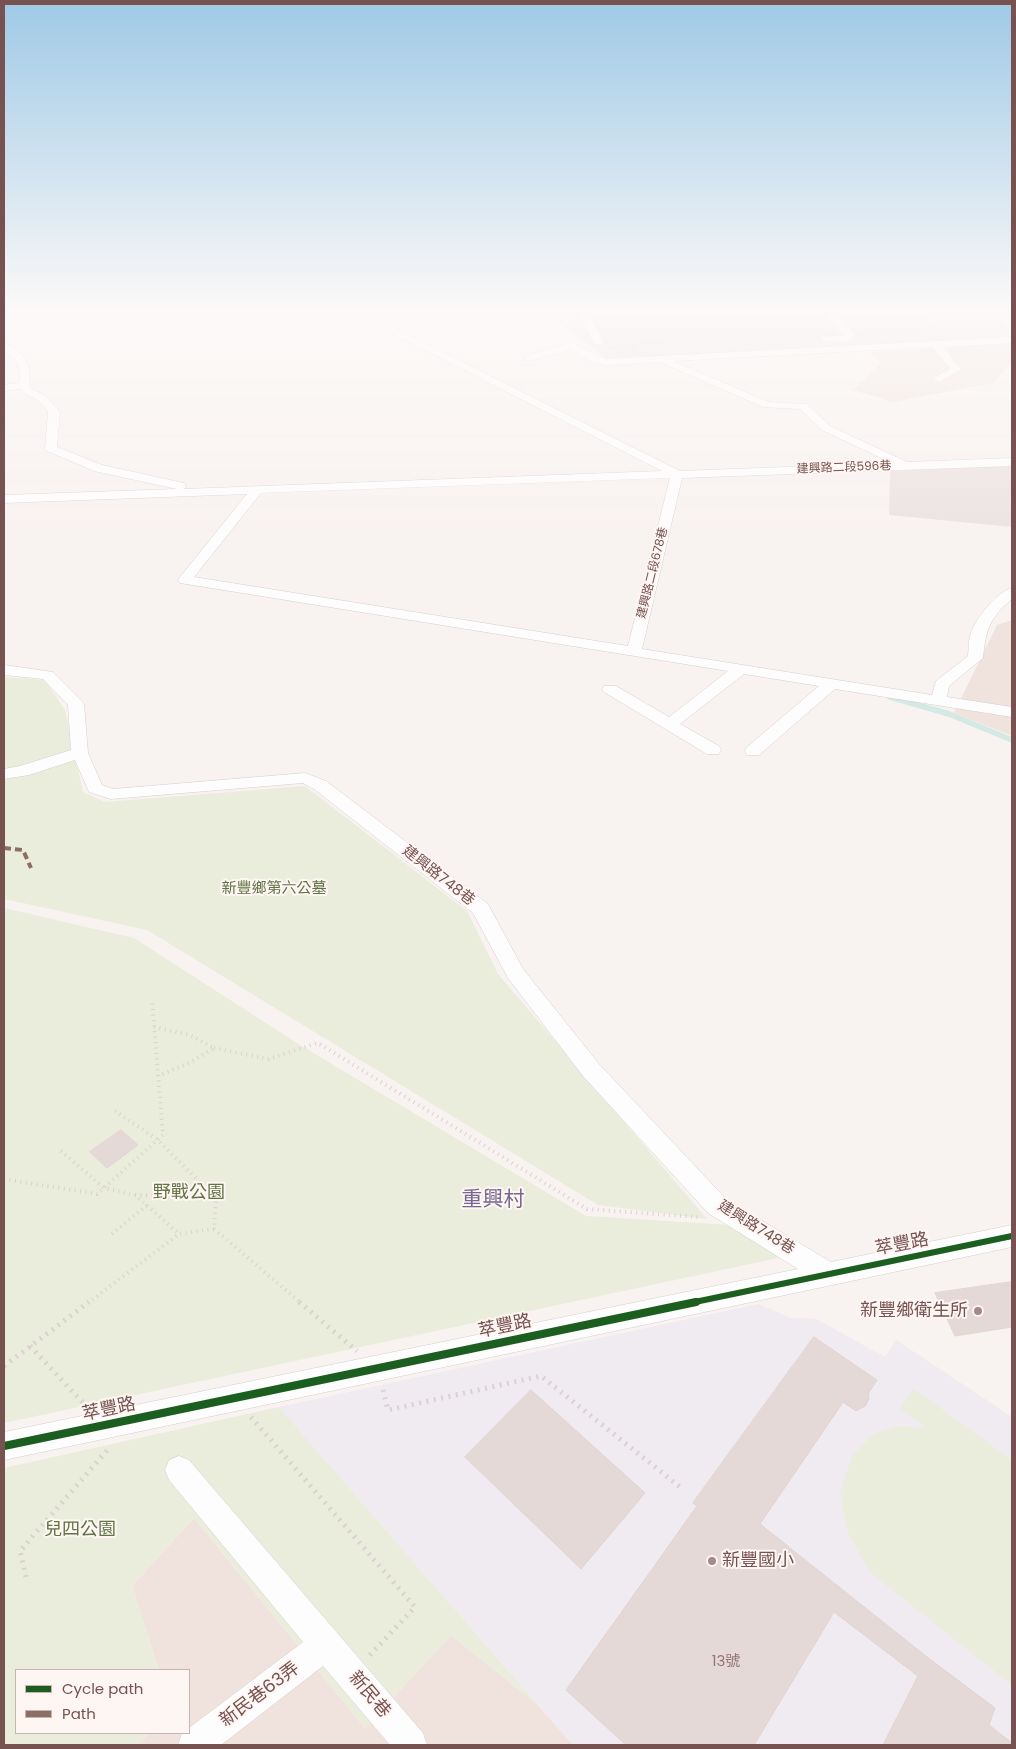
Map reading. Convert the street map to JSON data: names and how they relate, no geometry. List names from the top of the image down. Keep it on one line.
{"streets":{"street":["建興路二段596巷","建興路二段678巷","建興路748巷","萃豐路","新民巷63弄","新民巷"]},"crossings":[["建興路二段596巷","建興路二段678巷"],["建興路748巷","萃豐路"],["新民巷63弄","新民巷"]],"districts":["重興村"],"parks":["新豐鄉第六公墓","野戰公園","兒四公園"],"places":["新豐鄉衛生所","新豐國小"],"house_numbers":["13號"],"legend":["Cycle path","Path"]}
